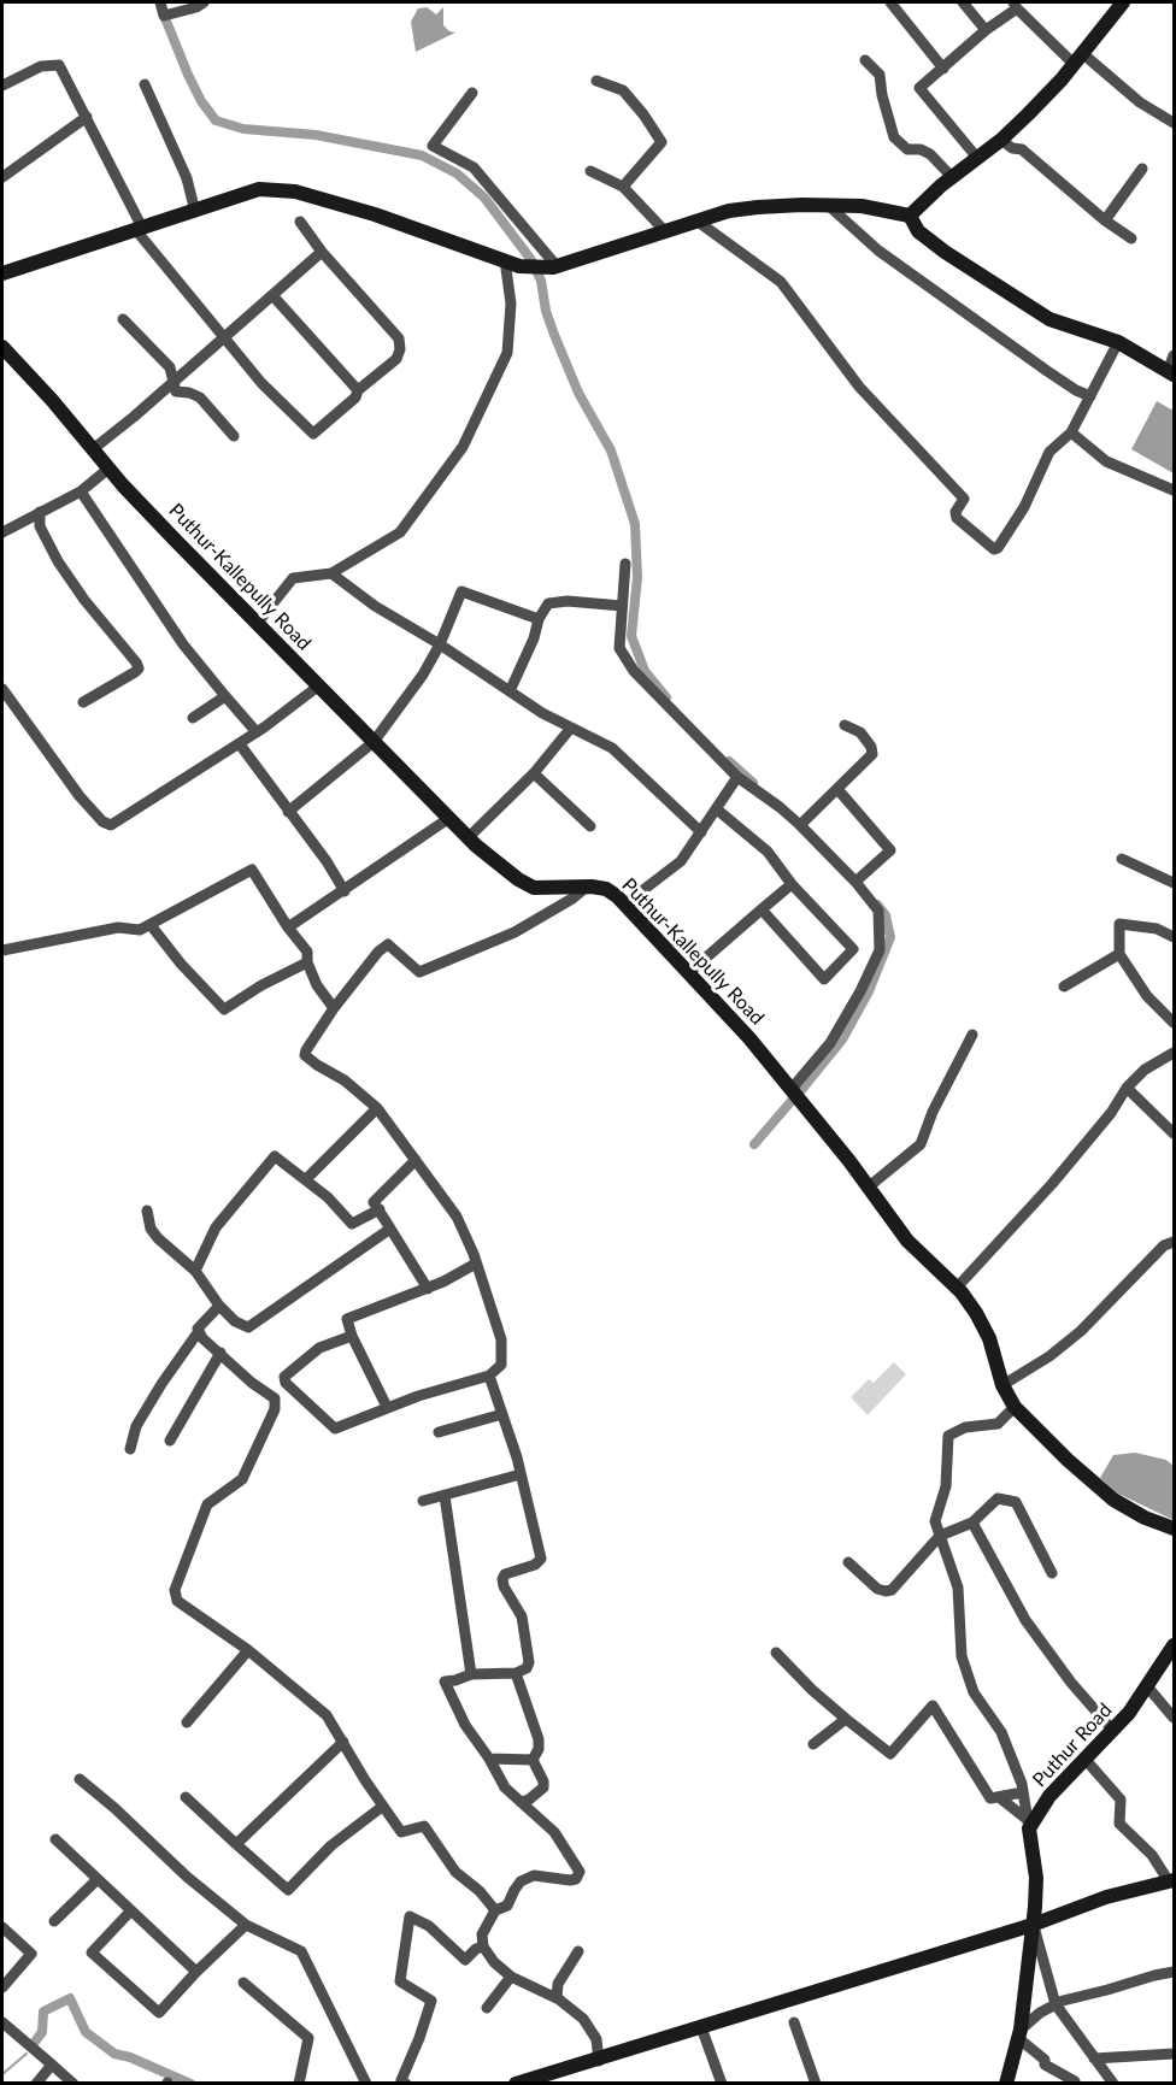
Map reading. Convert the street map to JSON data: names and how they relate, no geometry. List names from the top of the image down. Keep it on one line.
{"streets":{"main road":["Puthur-Kallepully Road","Puthur Road"]}}
